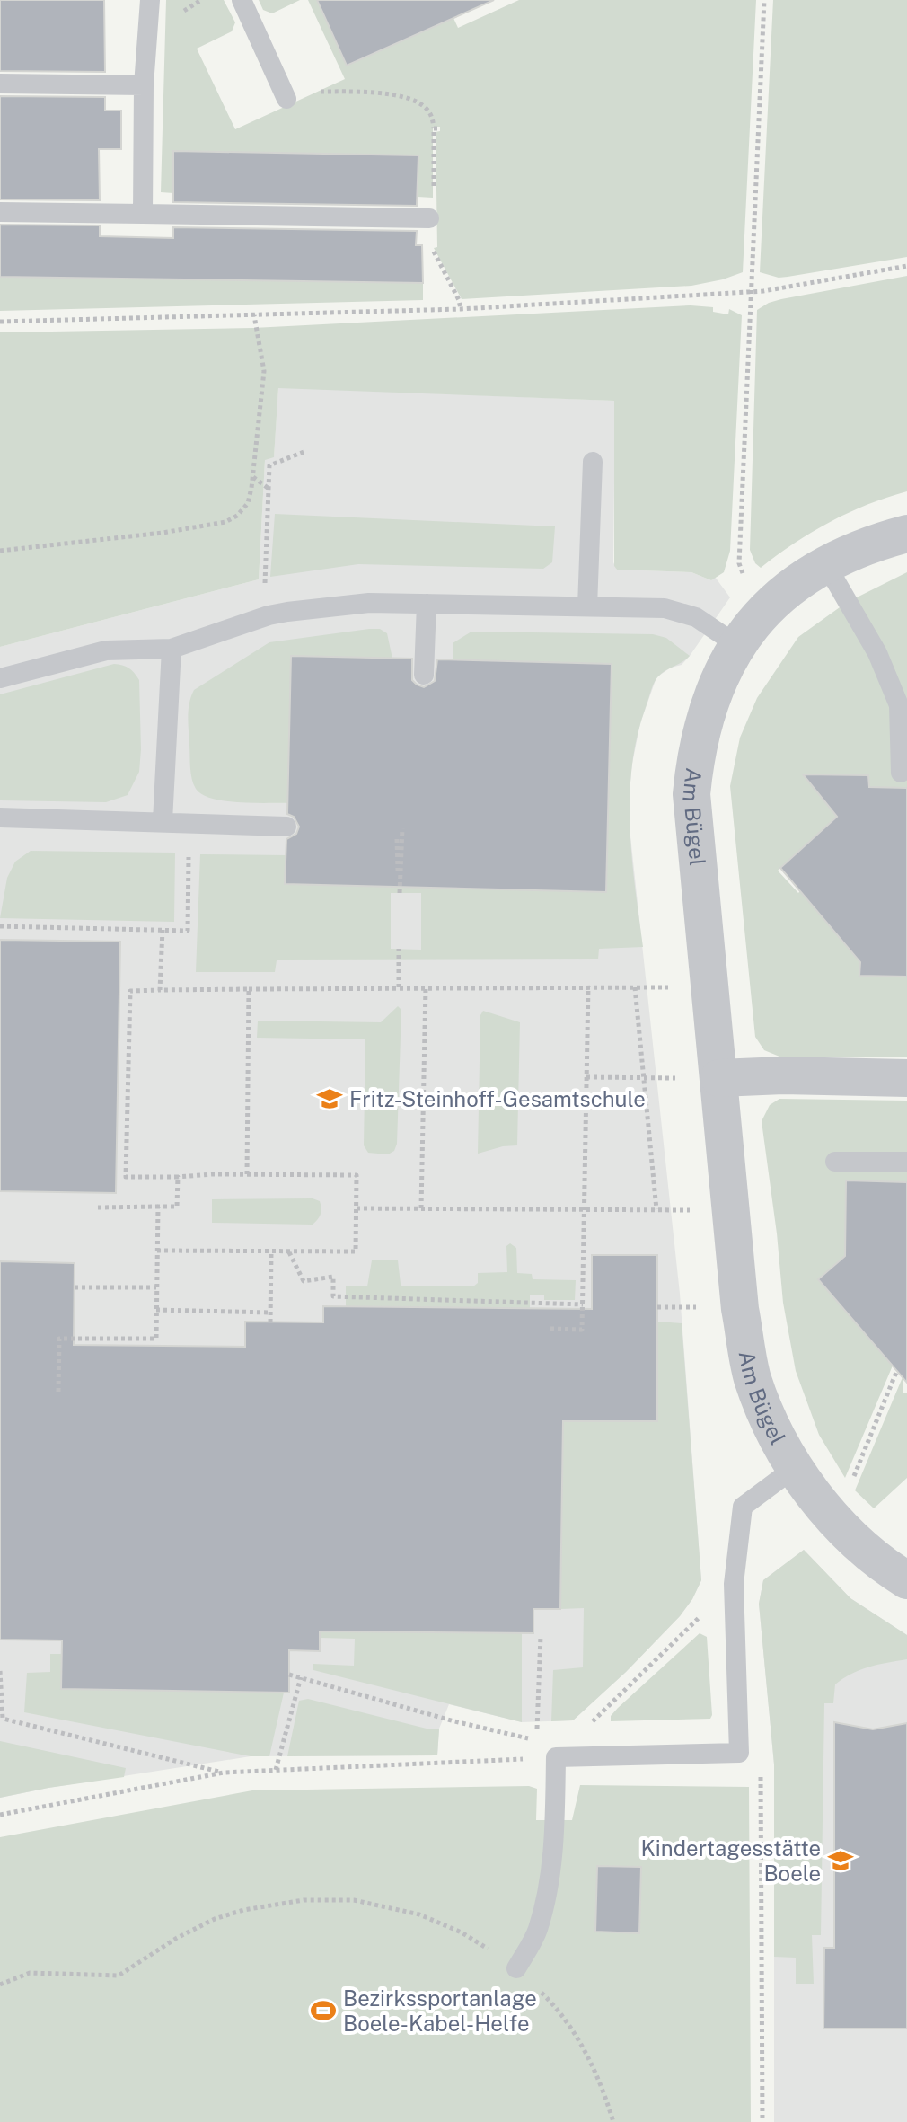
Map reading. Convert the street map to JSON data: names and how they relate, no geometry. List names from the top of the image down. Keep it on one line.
{"streets":{"street":["Am Bügel"]},"places":{"school or university":["Fritz-Steinhoff-Gesamtschule","Kindertagesstätte Boele"],"sports":["Bezirkssportanlage Boele-Kabel-Helfe"]}}
